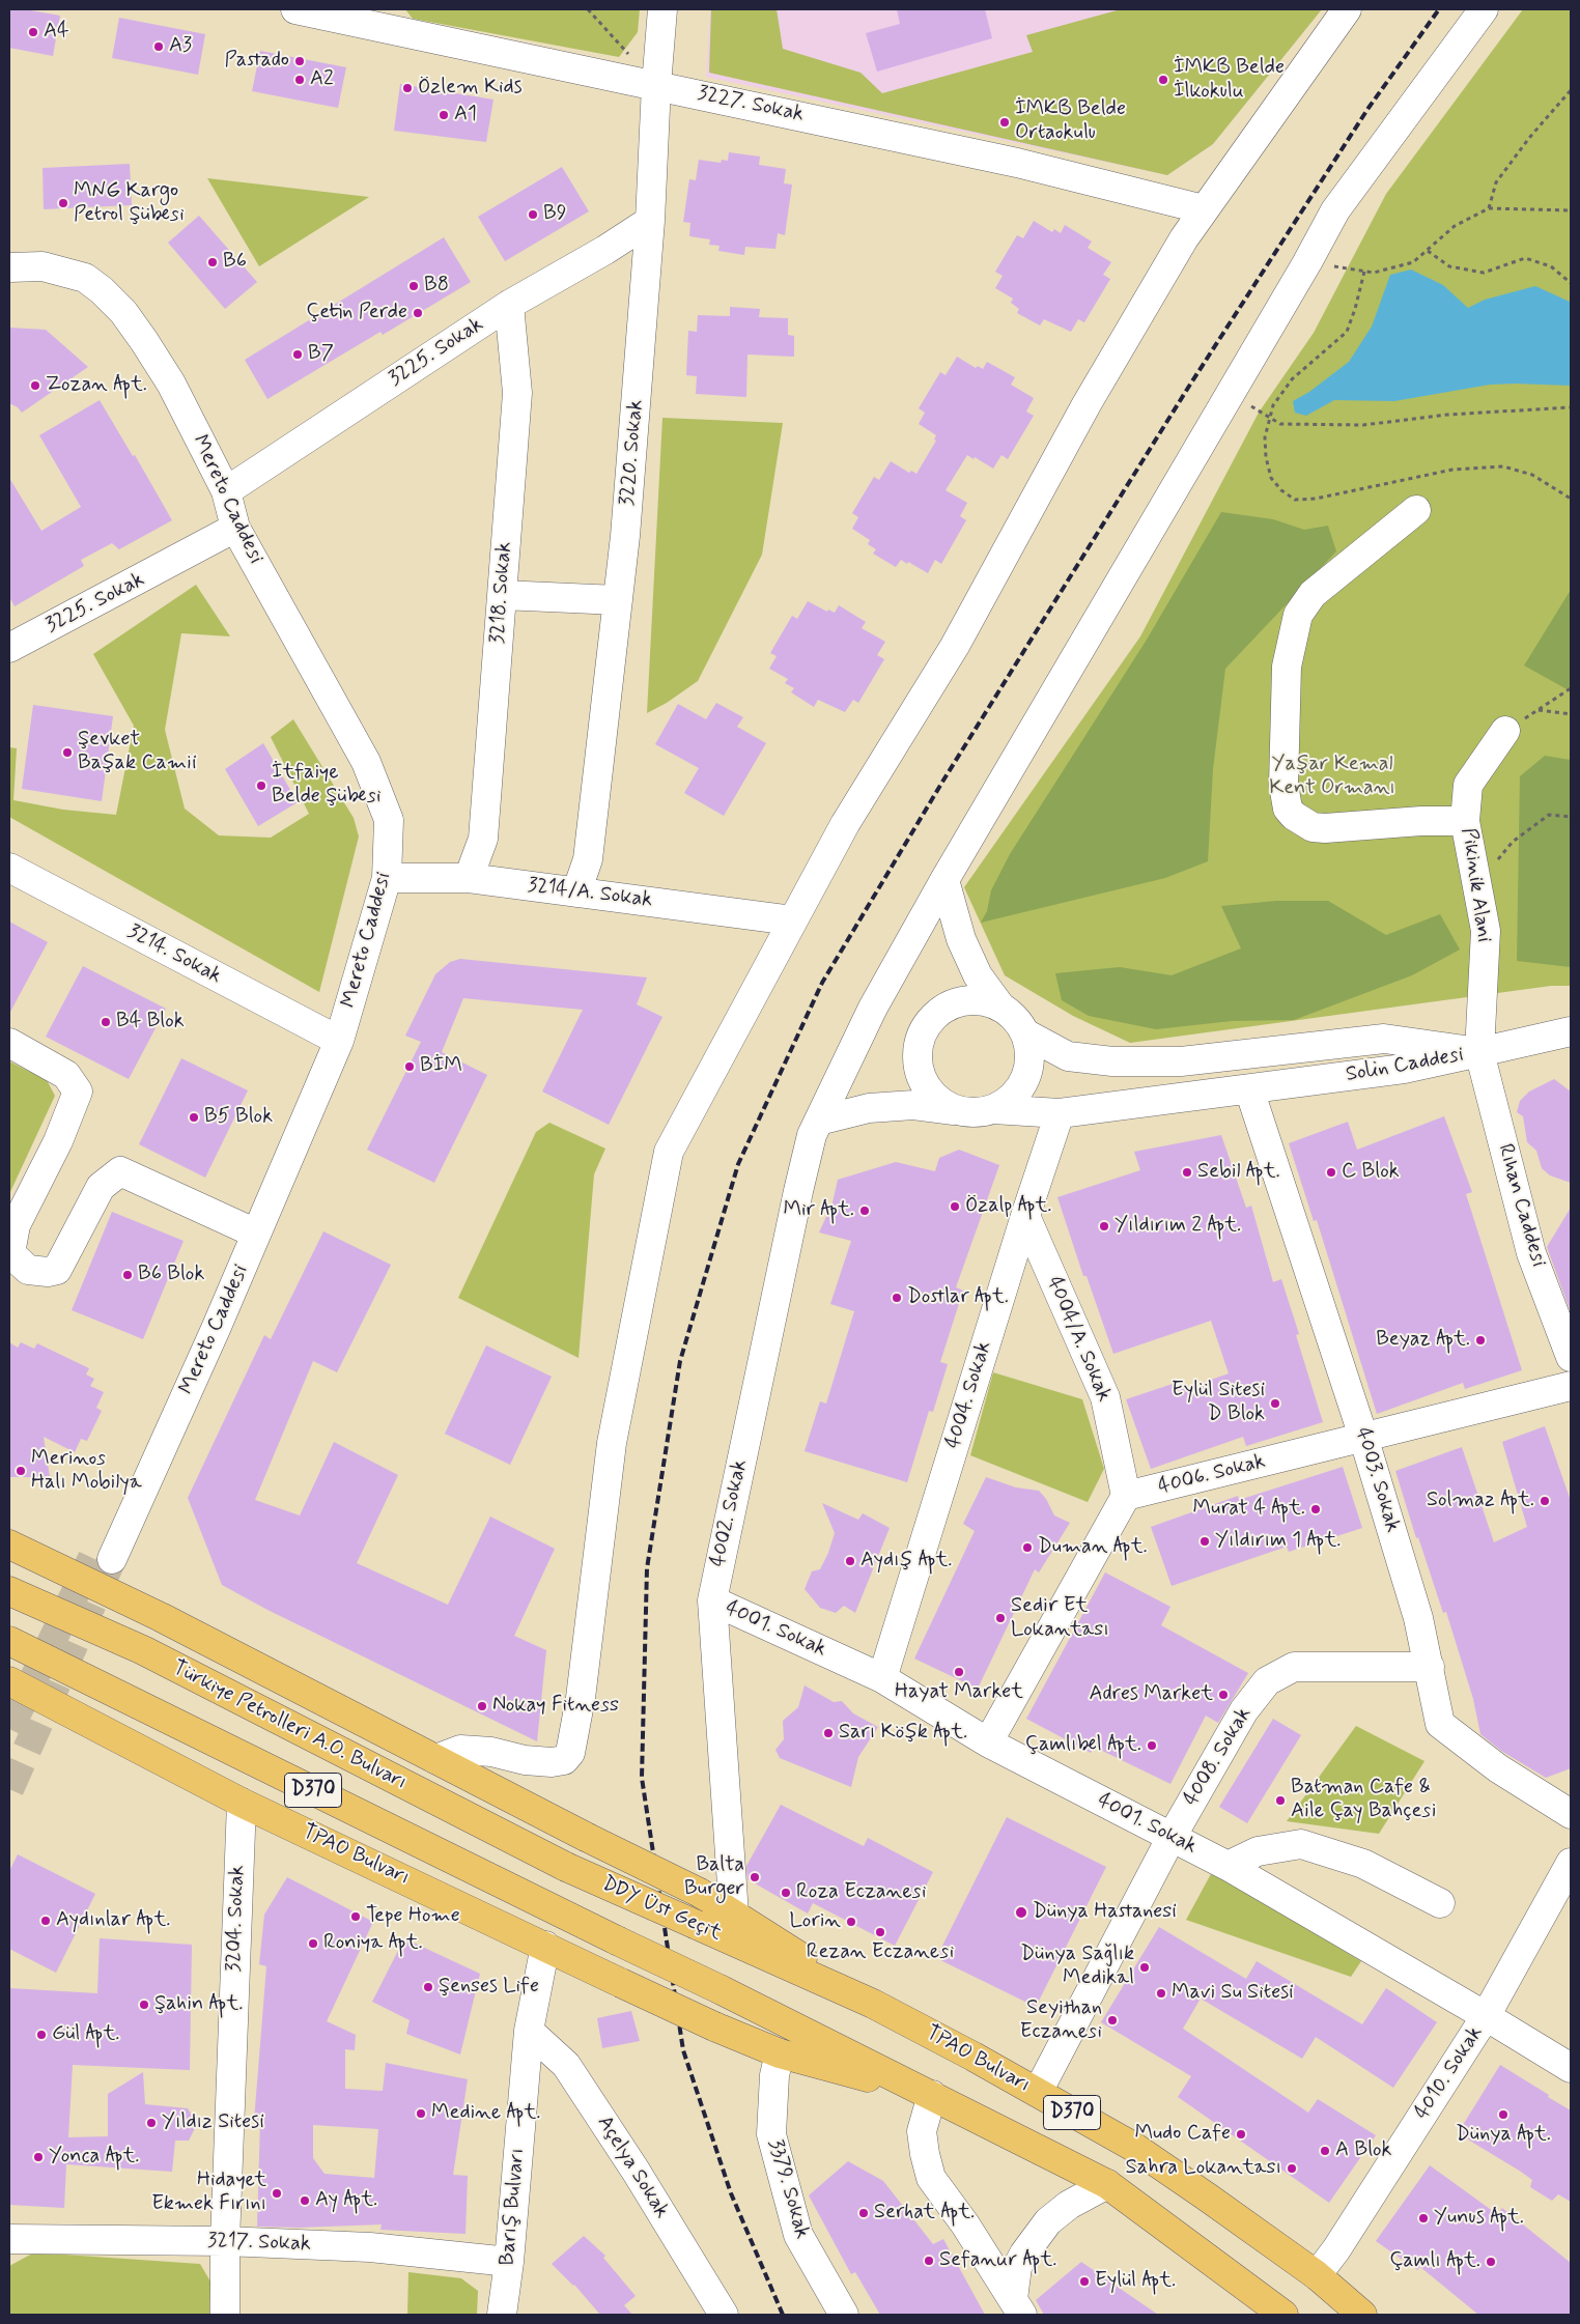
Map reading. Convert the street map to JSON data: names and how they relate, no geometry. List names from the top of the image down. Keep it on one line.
{"streets":{"highway":["Türkiye Petrolleri A.O. Bulvarı","D370","TPAO Bulvarı","DDY Üst Geçit"],"street":["3227. Sokak","3225. Sokak","3220. Sokak","Mereto Caddesi","3218. Sokak","Pikinik Alani","3214/A. Sokak","3214. Sokak","Solin Caddesi","Rıhan Caddesi","4004/A. Sokak","4004. Sokak","4006. Sokak","4003. Sokak","4002. Sokak","4001. Sokak","4008. Sokak","3204. Sokak","4010. Sokak","Açelya Sokak","3379. Sokak","Barış Bulvarı","3217. Sokak"]},"crossings":[["3227. Sokak","3220. Sokak"],["3225. Sokak","3220. Sokak"],["3225. Sokak","Mereto Caddesi"],["3225. Sokak","3218. Sokak"],["3220. Sokak","3214/A. Sokak"],["Mereto Caddesi","3214/A. Sokak"],["Mereto Caddesi","3214. Sokak"],["3218. Sokak","3214/A. Sokak"],["Pikinik Alani","Solin Caddesi"],["Pikinik Alani","Rıhan Caddesi"],["Solin Caddesi","Rıhan Caddesi"],["Solin Caddesi","4004. Sokak"],["Solin Caddesi","4003. Sokak"],["4004/A. Sokak","4004. Sokak"],["4004/A. Sokak","4006. Sokak"],["4004. Sokak","4001. Sokak"],["4006. Sokak","4003. Sokak"],["4003. Sokak","4008. Sokak"],["4002. Sokak","4001. Sokak"],["4001. Sokak","4008. Sokak"],["4001. Sokak","4010. Sokak"],["Türkiye Petrolleri A.O. Bulvarı","DDY Üst Geçit"],["4008. Sokak","TPAO Bulvarı"],["D370","TPAO Bulvarı"],["TPAO Bulvarı","DDY Üst Geçit"],["TPAO Bulvarı","3204. Sokak"],["TPAO Bulvarı","4010. Sokak"],["TPAO Bulvarı","3379. Sokak"],["TPAO Bulvarı","Barış Bulvarı"],["3204. Sokak","3217. Sokak"],["Açelya Sokak","Barış Bulvarı"],["Barış Bulvarı","3217. Sokak"]],"parks":["Yaşar Kemal Kent Ormanı"],"places":["A4","A3","Pastado","A2","İMKB Belde İlkokulu","Özlem Kids","A1","İMKB Belde Ortaokulu","MNG Kargo Petrol Şübesi","B9","B6","B8","Çetin Perde","B7","Zozan Apt.","Şevket Başak Camii","İtfaiye Belde Şübesi","B4 Blok","BİM","B5 Blok","Sebil Apt.","C Blok","Özalp Apt.","Mir Apt.","Yıldırım 2 Apt.","B6 Blok","Dostlar Apt.","Beyaz Apt.","Eylül Sitesi D Blok","Merinos Halı Mobilya","Solmaz Apt.","Murat 4 Apt.","Yıldırım 1 Apt.","Duman Apt.","Aydış Apt.","Sedir Et Lokantası","Hayat Market","Adres Market","Nokay Fitness","Sarı Köşk Apt.","Çamlıbel Apt.","Batman Cafe & Aile Çay Bahçesi","Balta Burger","Roza Eczanesi","Dünya Hastanesi","Tepe Home","Aydınlar Apt.","Lorin","Rezan Eczanesi","Roniya Apt.","Dünya Sağlık Medikal","Şenses Life","Mavi Su Sitesi","Şahin Apt.","Seyithan Eczanesi","Gül Apt.","Medine Apt.","Dünya Apt.","Yıldız Sitesi","Mudo Cafe","A Blok","Yonca Apt.","Sahra Lokantası","Hidayet Ekmek Fırını","Ay Apt.","Serhat Apt.","Yunus Apt.","Sefanur Apt.","Çamlı Apt.","Eylül Apt."]}
